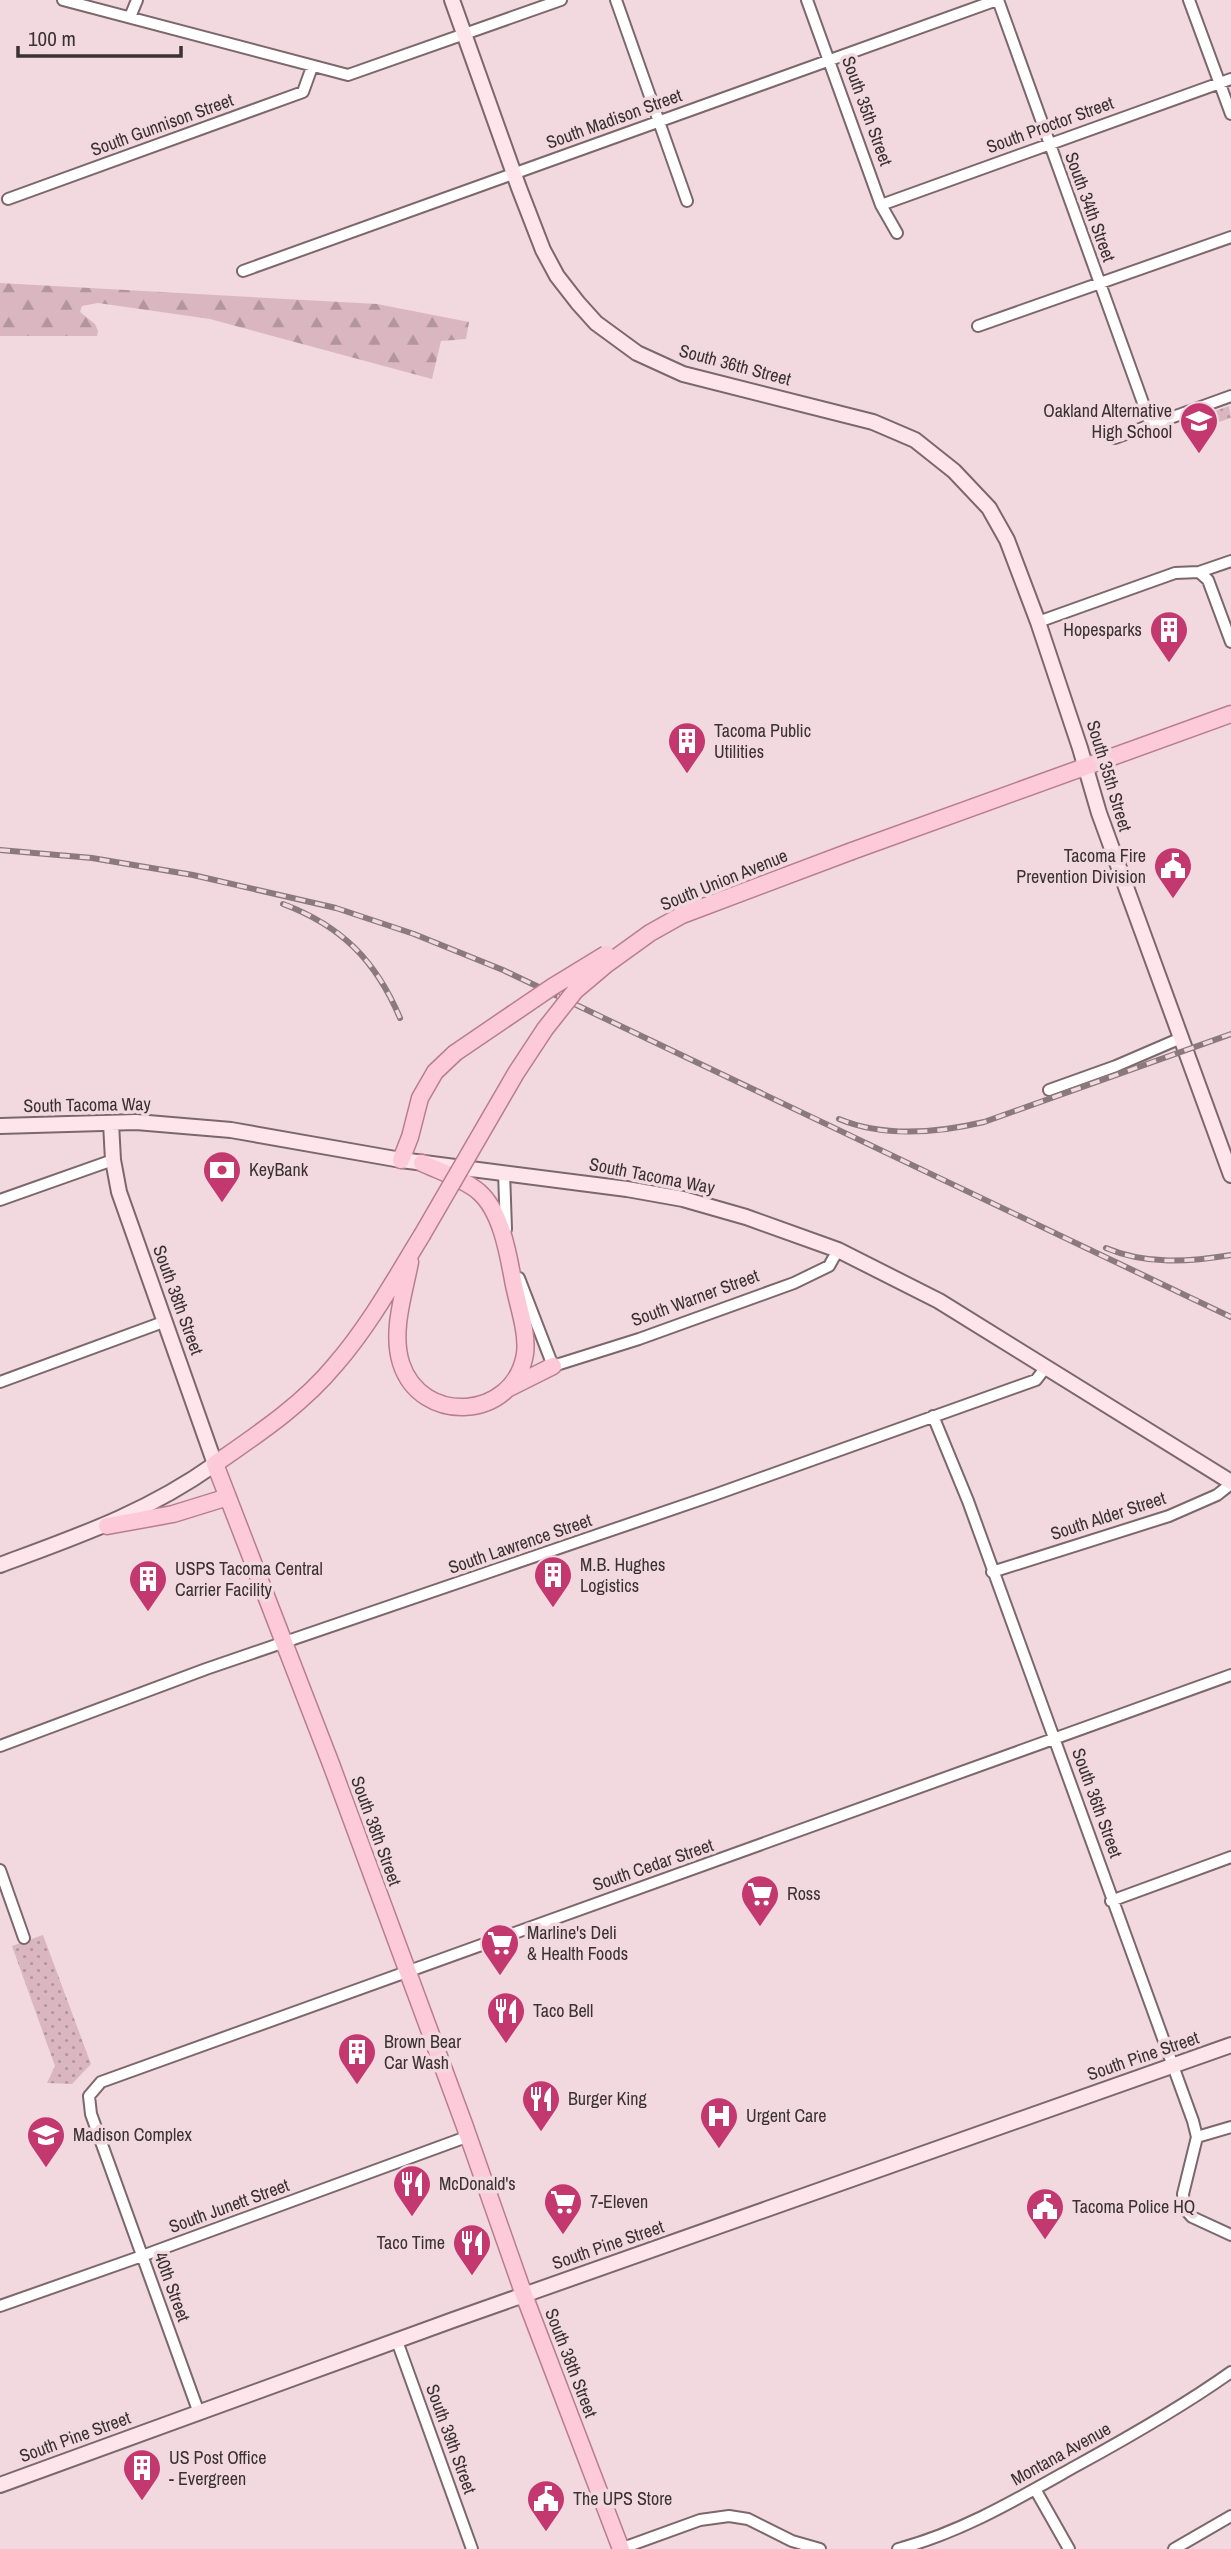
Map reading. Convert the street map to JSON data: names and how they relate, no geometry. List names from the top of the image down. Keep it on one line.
{"streets":{"main road":["South 35th Street","South 36th Street","South Union Avenue","South Tacoma Way","South 38th Street","South Pine Street"],"street":["South Madison Street","South Gunnison Street","South Proctor Street","South 34th Street","South Warner Street","South Alder Street","South Lawrence Street","South Cedar Street","South Junett Street","40th Street","South 39th Street","Montana Avenue"]},"crossings":[["South 35th Street","South Madison Street"],["South 35th Street","South Proctor Street"],["South 35th Street","South 36th Street"],["South 35th Street","South Union Avenue"],["South Madison Street","South 34th Street"],["South Madison Street","South 36th Street"],["South Proctor Street","South 34th Street"],["South 36th Street","South Alder Street"],["South 36th Street","South Lawrence Street"],["South 36th Street","South Cedar Street"],["South 36th Street","South Pine Street"],["South Union Avenue","South 38th Street"],["South Tacoma Way","South Warner Street"],["South Tacoma Way","South 38th Street"],["South Tacoma Way","South Alder Street"],["South Tacoma Way","South Lawrence Street"],["South 38th Street","South Lawrence Street"],["South 38th Street","South Cedar Street"],["South 38th Street","South Pine Street"],["South 38th Street","South Junett Street"],["South Cedar Street","40th Street"],["South Pine Street","40th Street"],["South Pine Street","South 39th Street"],["South Junett Street","40th Street"]],"places":{"school or university":["Oakland Alternative High School","Madison Complex"],"building":["Hopesparks","Tacoma Public Utilities","M.B. Hughes Logistics","USPS Tacoma Central Carrier Facility","Brown Bear Car Wash","US Post Office - Evergreen"],"public building":["Tacoma Fire Prevention Division","Tacoma Police HQ","The UPS Store"],"bank":["KeyBank"],"supermarket":["Ross","Marline's Deli & Health Foods","7-Eleven"],"restaurant":["Taco Bell","Burger King","McDonald's","Taco Time"],"hospital":["Urgent Care"]},"scale_bar":"100 m"}
